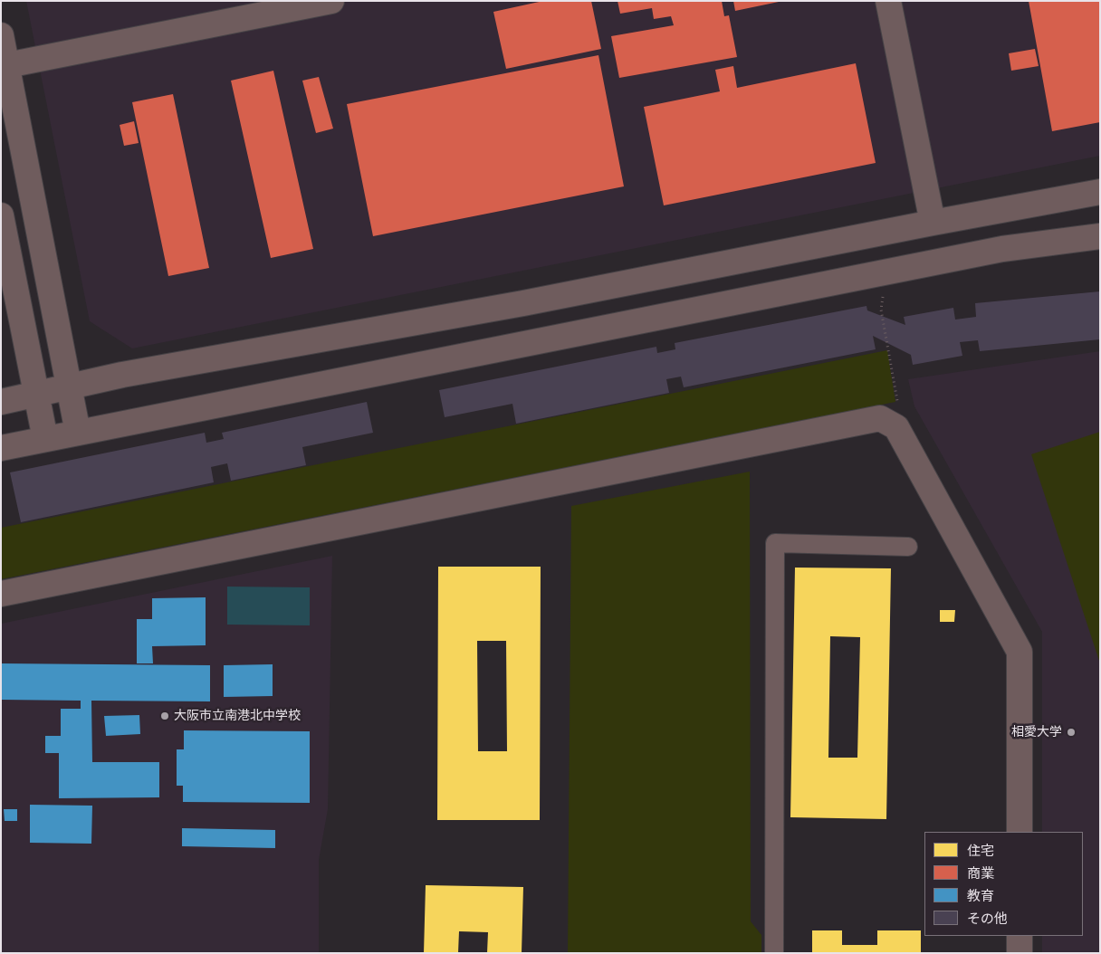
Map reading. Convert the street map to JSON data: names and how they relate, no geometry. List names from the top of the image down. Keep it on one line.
{"places":["大阪市立南港北中学校","相愛大学"],"legend":["住宅","商業","教育","その他"]}
